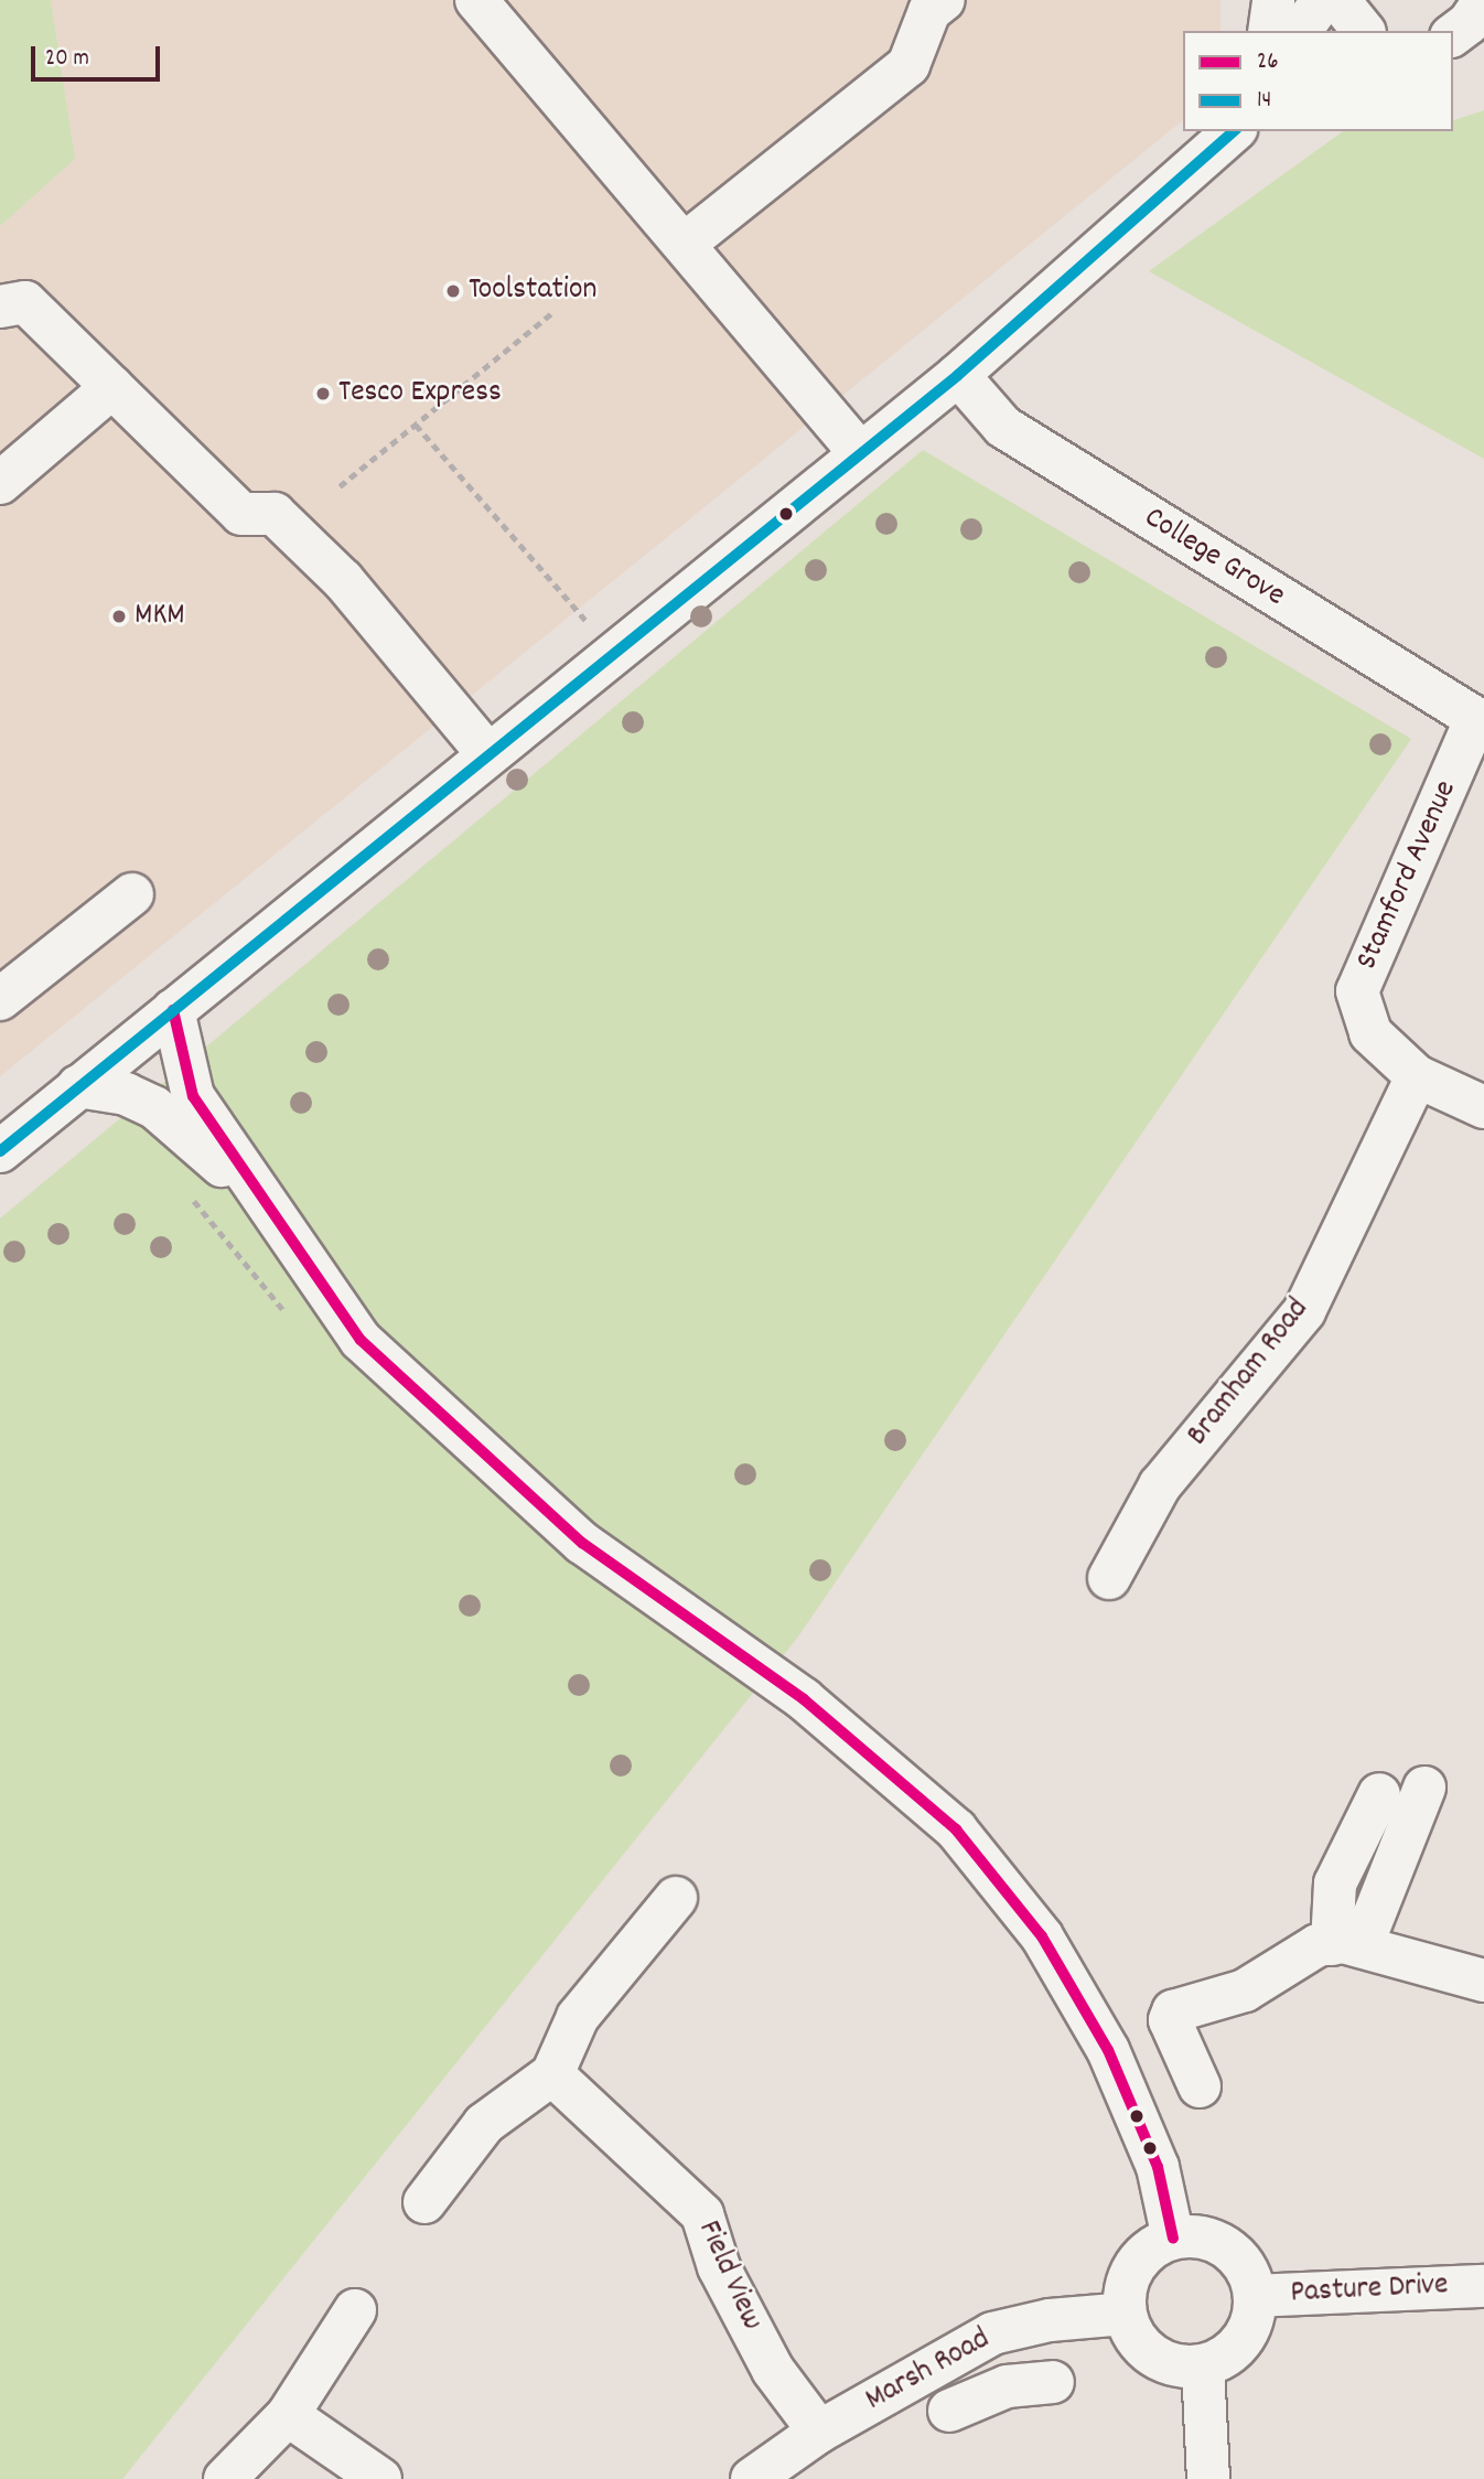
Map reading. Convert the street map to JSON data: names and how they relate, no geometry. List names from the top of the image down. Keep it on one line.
{"streets":{"street":["College Grove","Stamford Avenue","Bramham Road","Field View","Pasture Drive","Marsh Road"]},"crossings":[["College Grove","Stamford Avenue"],["Stamford Avenue","Bramham Road"],["Field View","Marsh Road"],["Pasture Drive","Marsh Road"]],"places":["Toolstation","Tesco Express","MKM"],"lines":["transit line 14","transit line 26"],"legend":["26","14"],"scale_bar":"20 m"}
